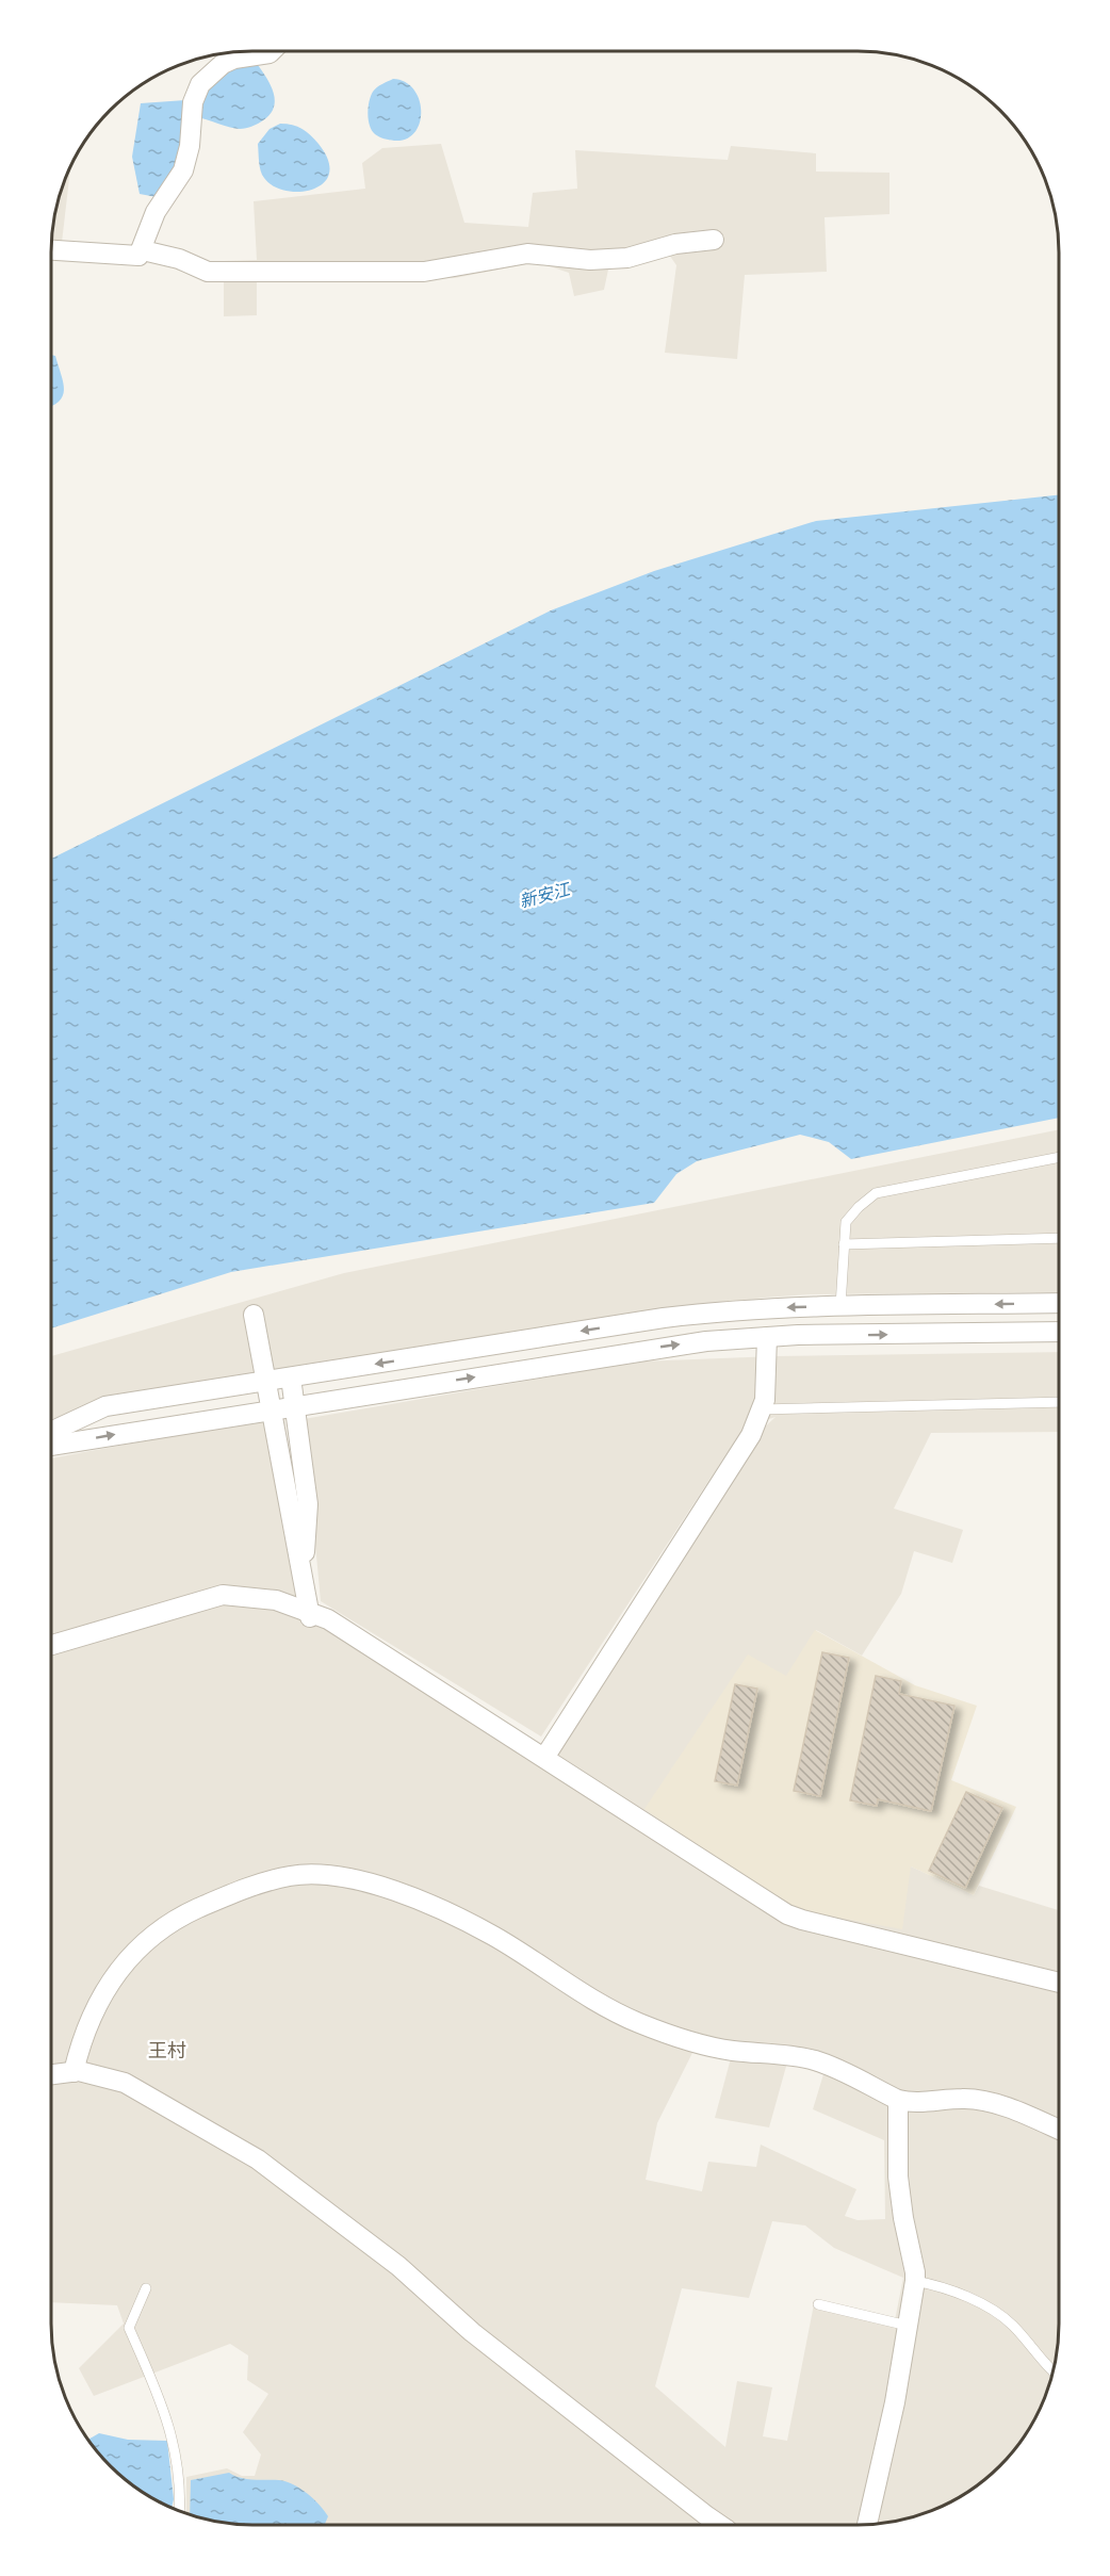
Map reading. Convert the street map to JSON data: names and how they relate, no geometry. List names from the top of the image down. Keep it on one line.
{"districts":["王村"],"water":["新安江"]}
